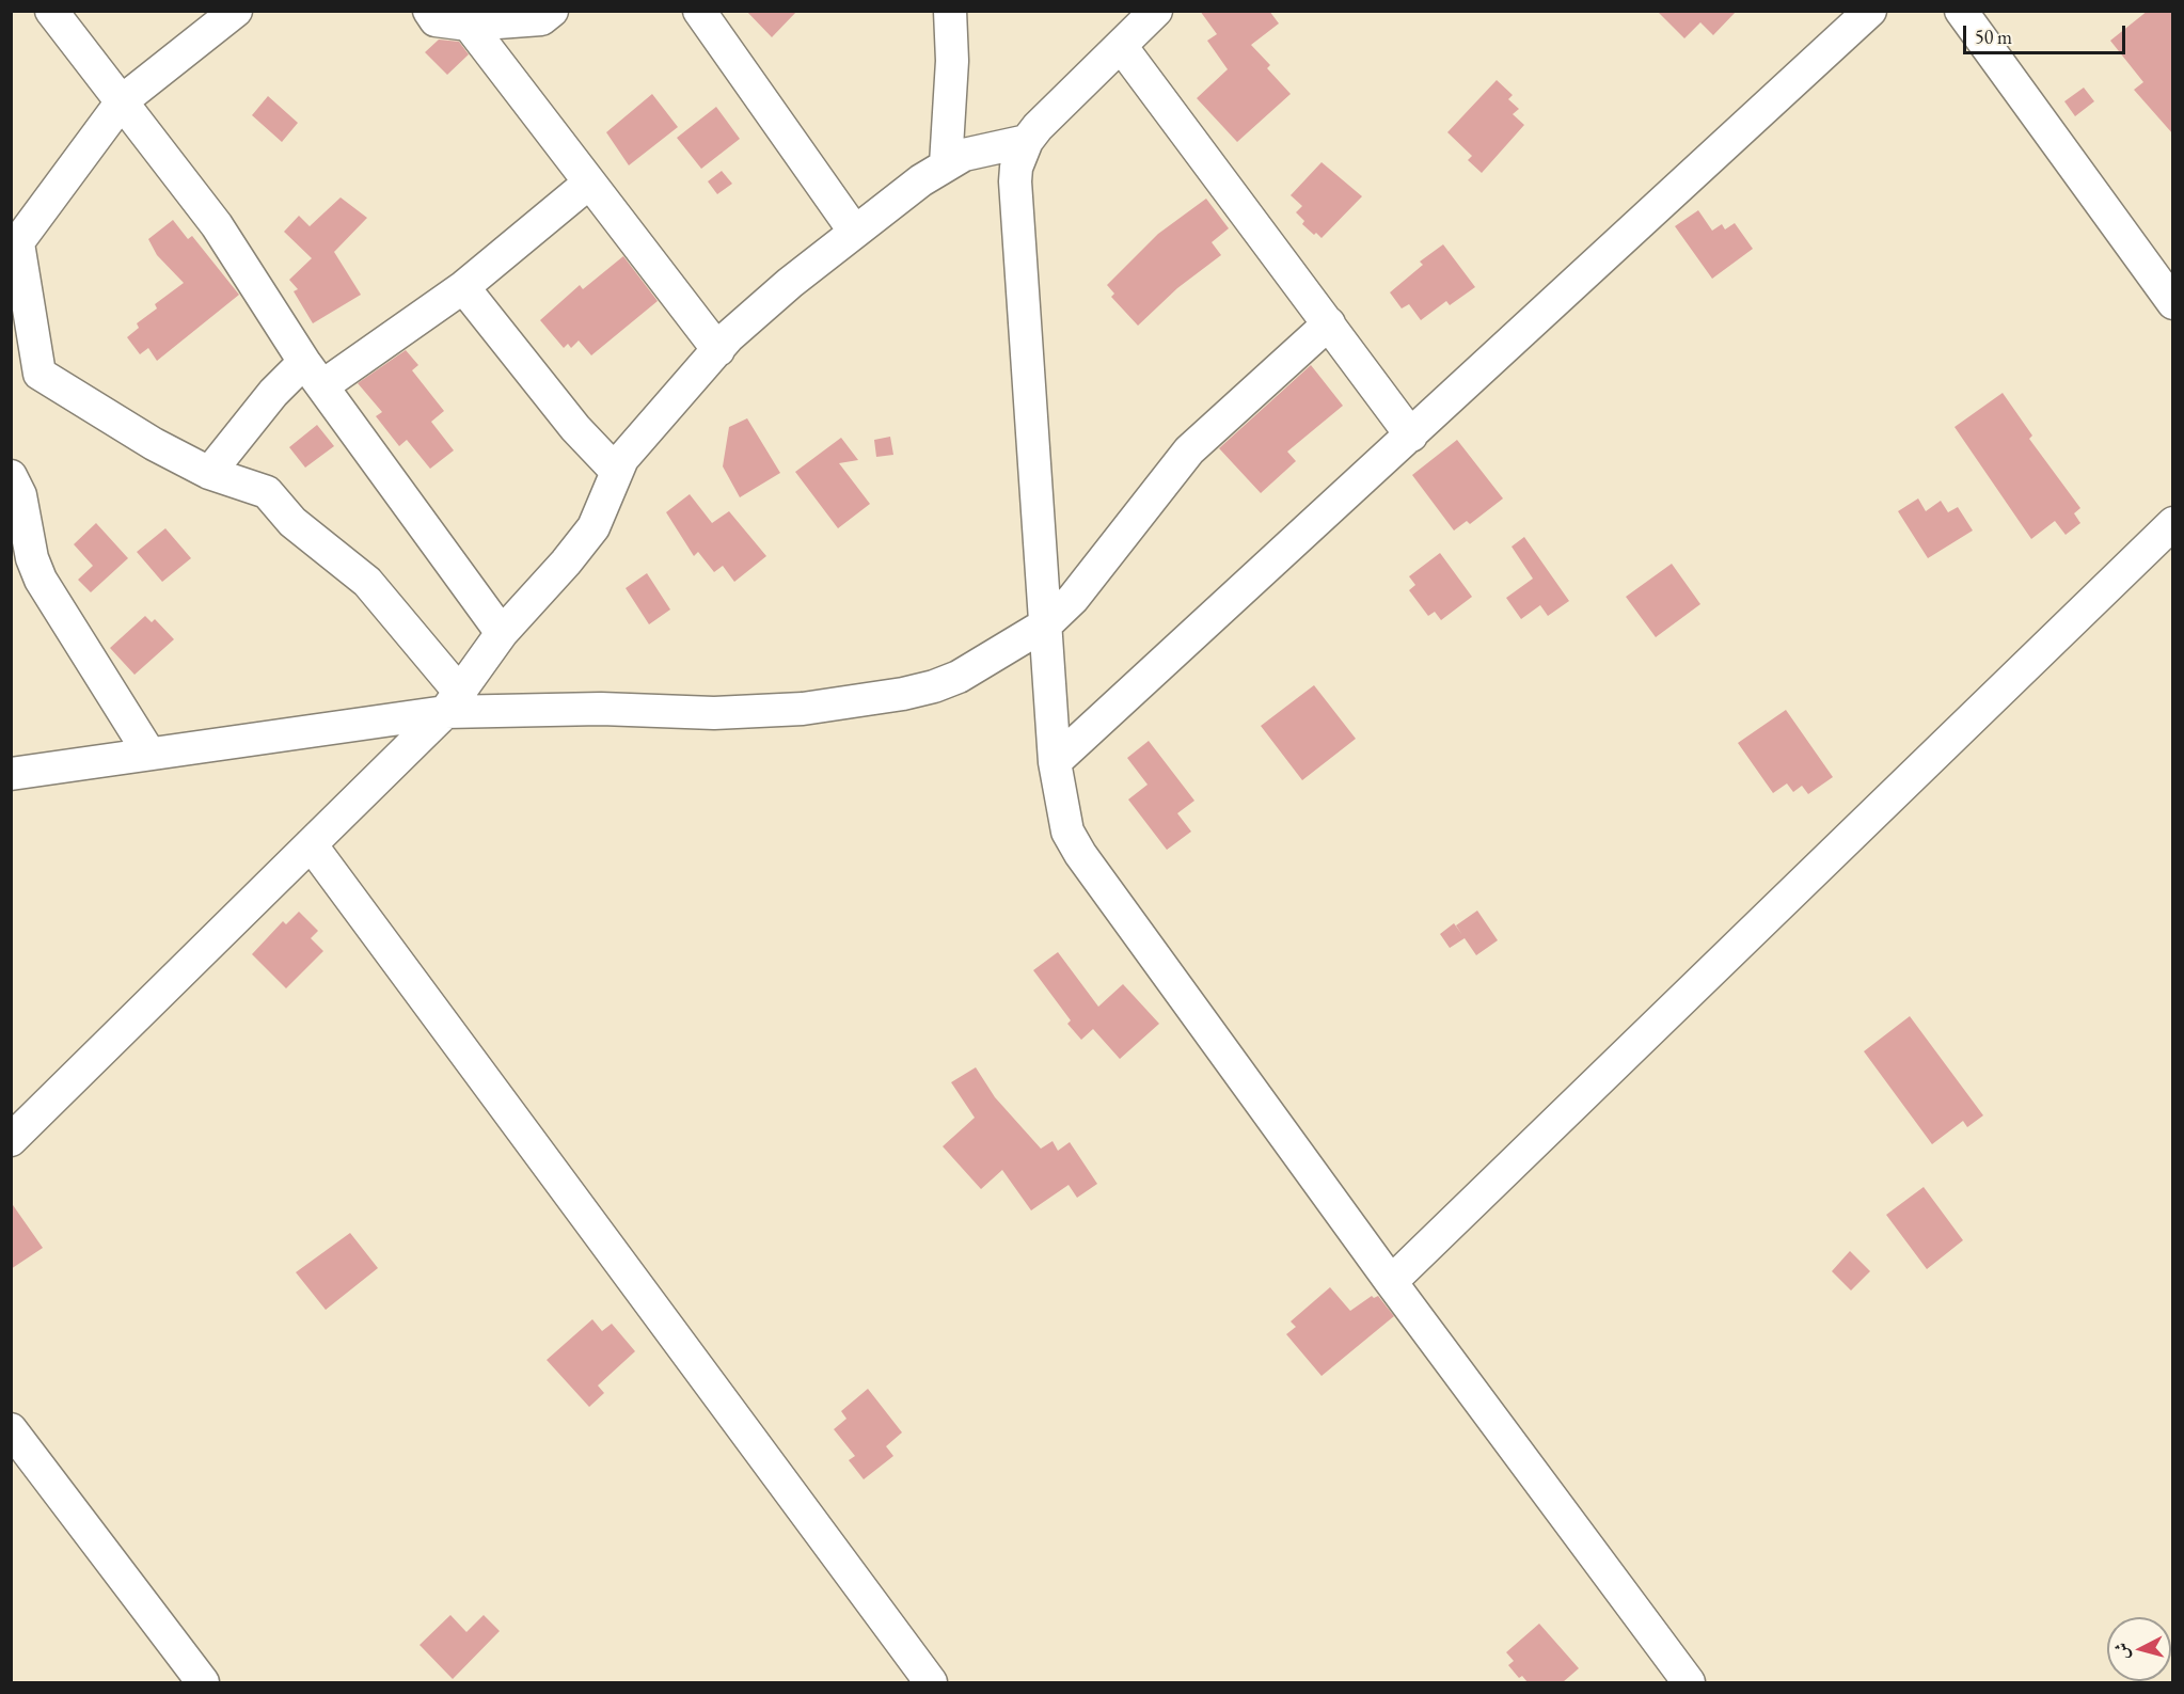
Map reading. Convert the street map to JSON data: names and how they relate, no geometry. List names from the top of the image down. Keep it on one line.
{"scale_bar":"50 m","north":"left"}
